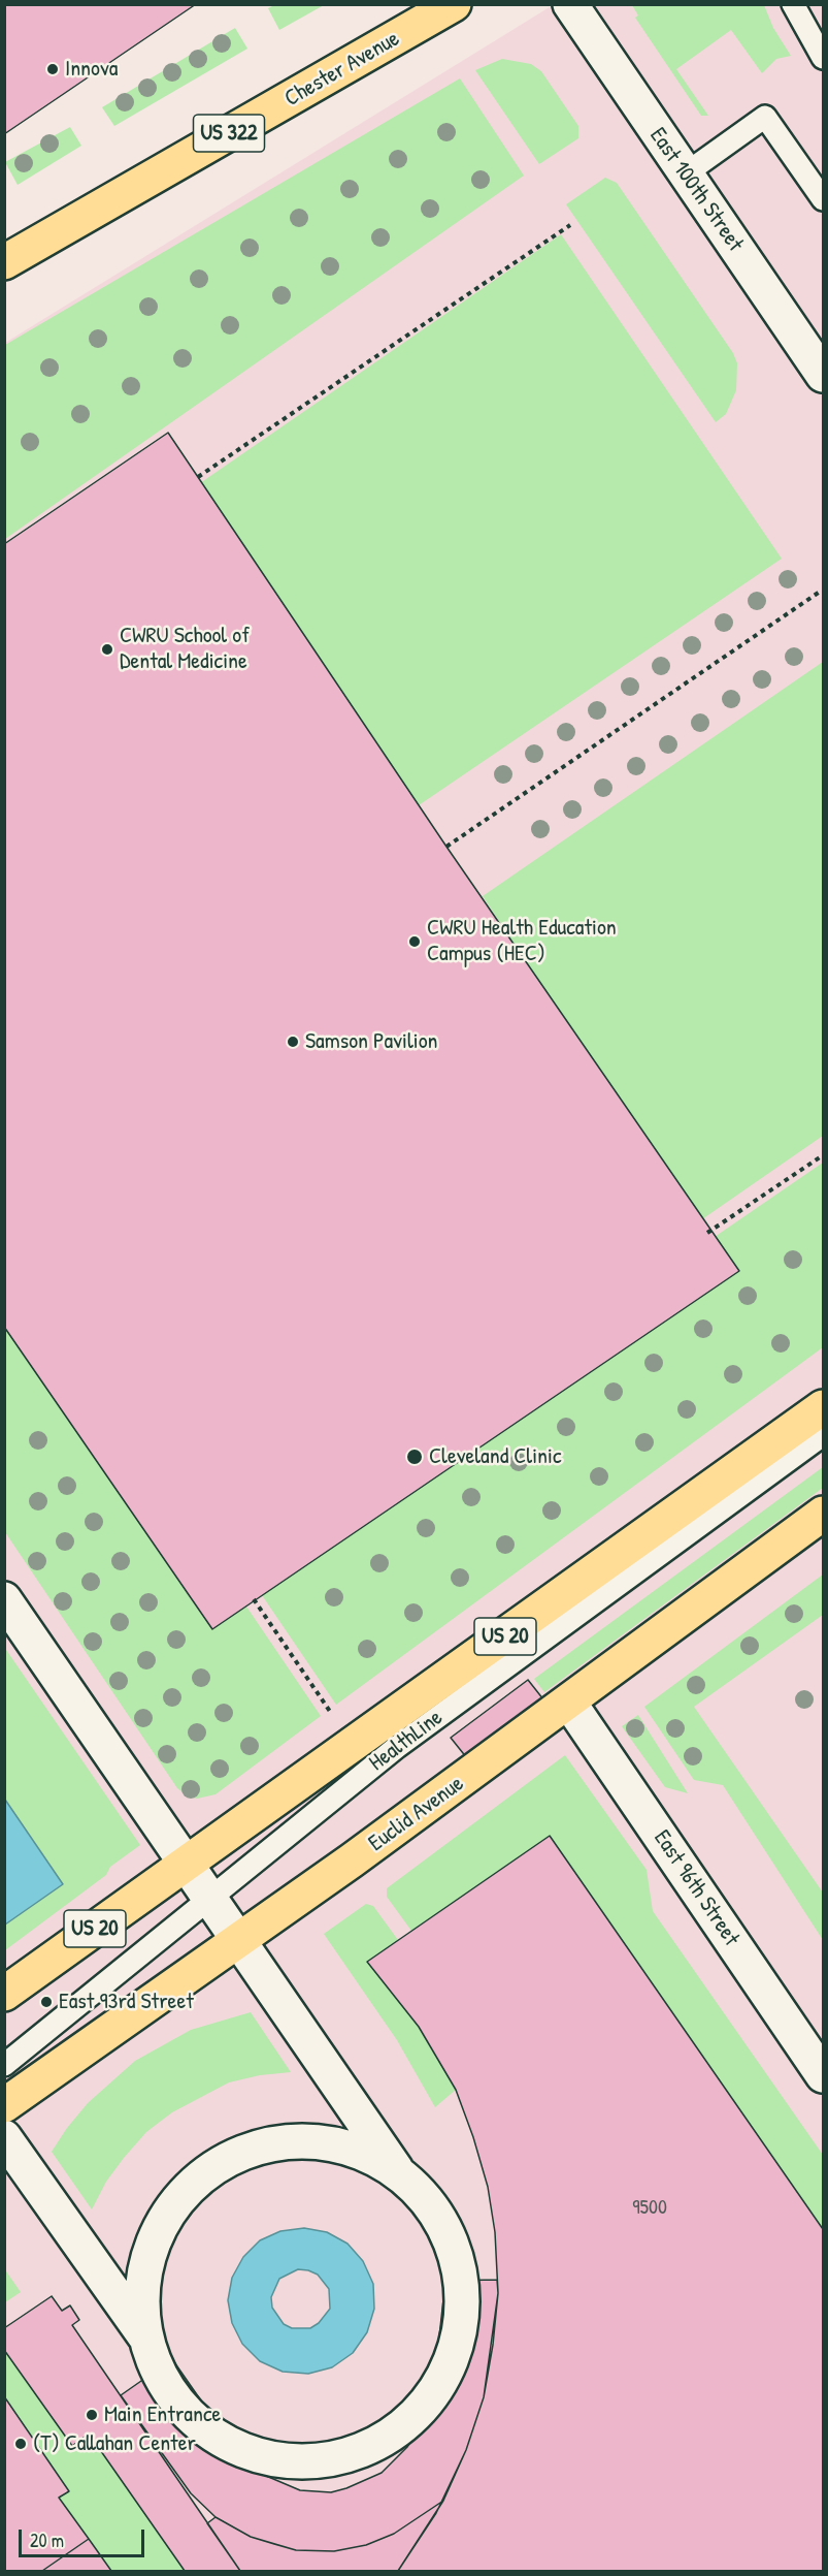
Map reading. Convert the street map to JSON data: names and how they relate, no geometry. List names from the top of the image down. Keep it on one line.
{"streets":{"main road":["Chester Avenue","US 322","US 20","Euclid Avenue"],"street":["East 100th Street","East 96th Street"],"lane":["HealthLine"]},"crossings":[["Euclid Avenue","East 96th Street"]],"places":["Innova","CWRU School of Dental Medicine","CWRU Health Education Campus (HEC)","Samson Pavilion","Cleveland Clinic","East 93rd Street","Main Entrance","(T) Callahan Center"],"house_numbers":["9500"],"scale_bar":"20 m"}
